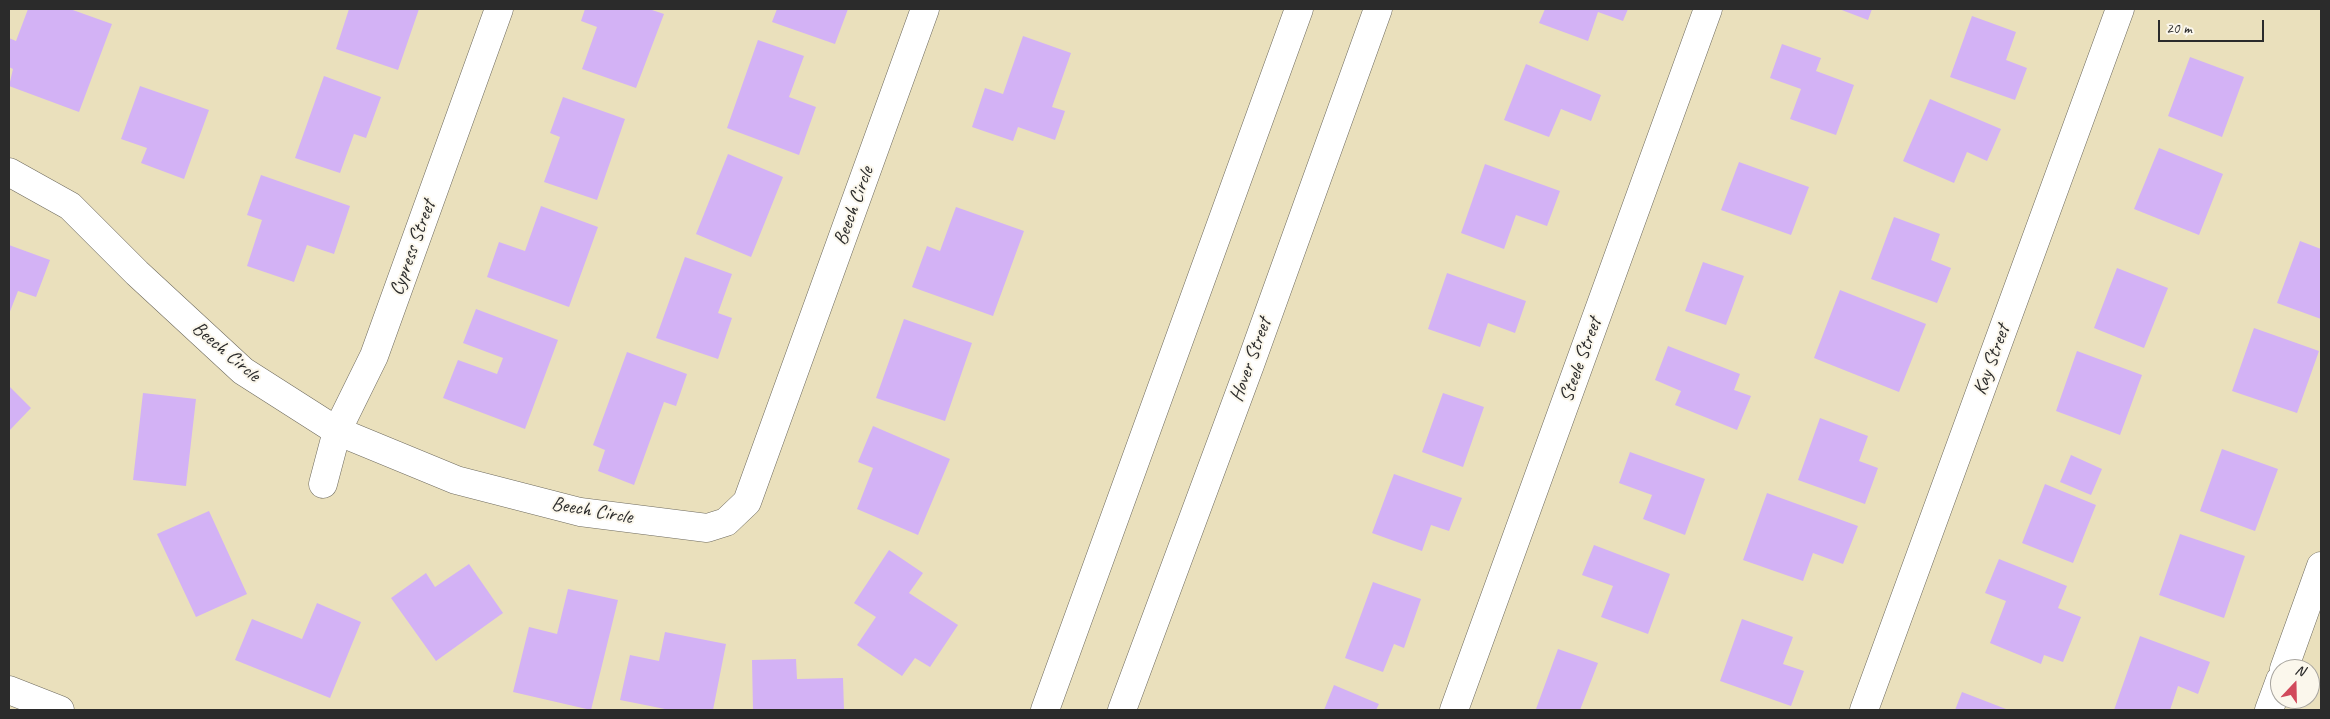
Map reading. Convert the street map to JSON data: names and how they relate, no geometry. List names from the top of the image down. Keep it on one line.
{"streets":{"street":["Beech Circle","Cypress Street","Hover Street","Steele Street","Kay Street"]},"crossings":[["Beech Circle","Cypress Street"]],"scale_bar":"20 m","north":"top"}
